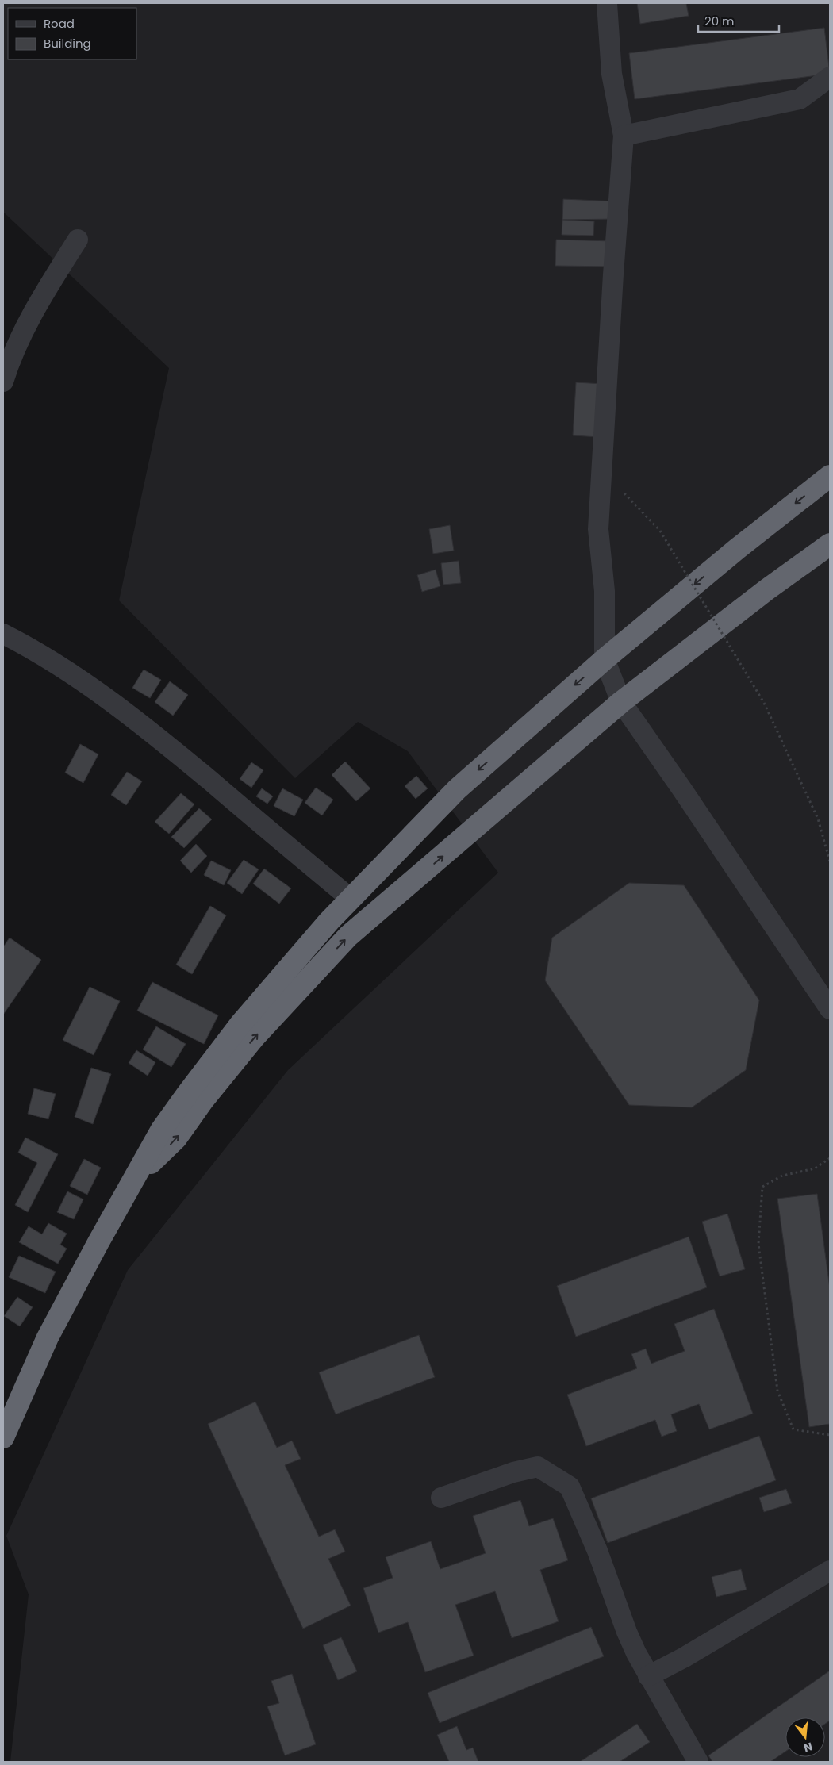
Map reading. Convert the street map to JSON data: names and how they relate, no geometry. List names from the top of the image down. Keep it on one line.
{"legend":["Road","Building"],"scale_bar":"20 m","north":"bottom"}
